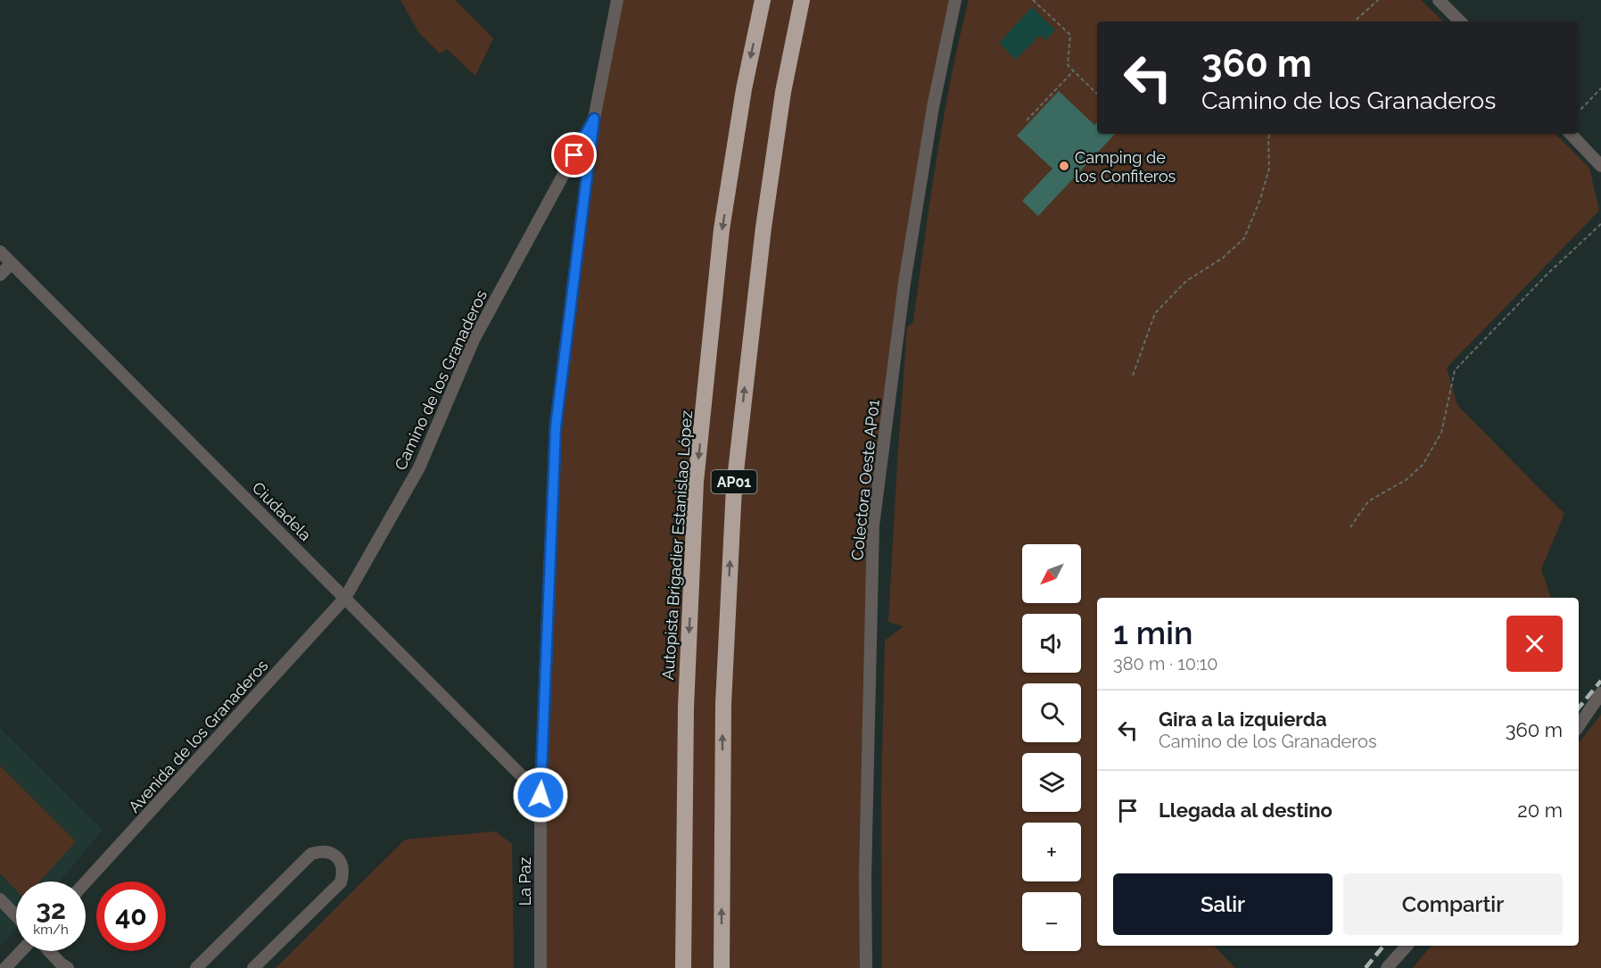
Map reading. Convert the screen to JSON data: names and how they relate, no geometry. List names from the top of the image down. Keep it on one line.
{"streets":{"highway":["AP01","Autopista Brigadier Estanislao López"],"street":["Camino de los Granaderos","Colectora Oeste AP01","Ciudadela","Avenida de los Granaderos","La Paz"]},"crossings":[["Camino de los Granaderos","Ciudadela"],["Camino de los Granaderos","Avenida de los Granaderos"],["Camino de los Granaderos","La Paz"],["Ciudadela","Avenida de los Granaderos"],["Ciudadela","La Paz"]],"places":["Camping de los Confiteros"],"north":"bottom left","page":{"turn":["360 m","Camino de los Granaderos"],"map_buttons":["+","−"],"heading":["1 min","380 m · 10:10"],"list":[{"name":"Gira a la izquierda","note":"Camino de los Granaderos","value":"360 m"},{"name":"Llegada al destino","value":"20 m"}],"buttons":["Salir","Compartir"],"speed":"32 km/h","limit":"40"}}
